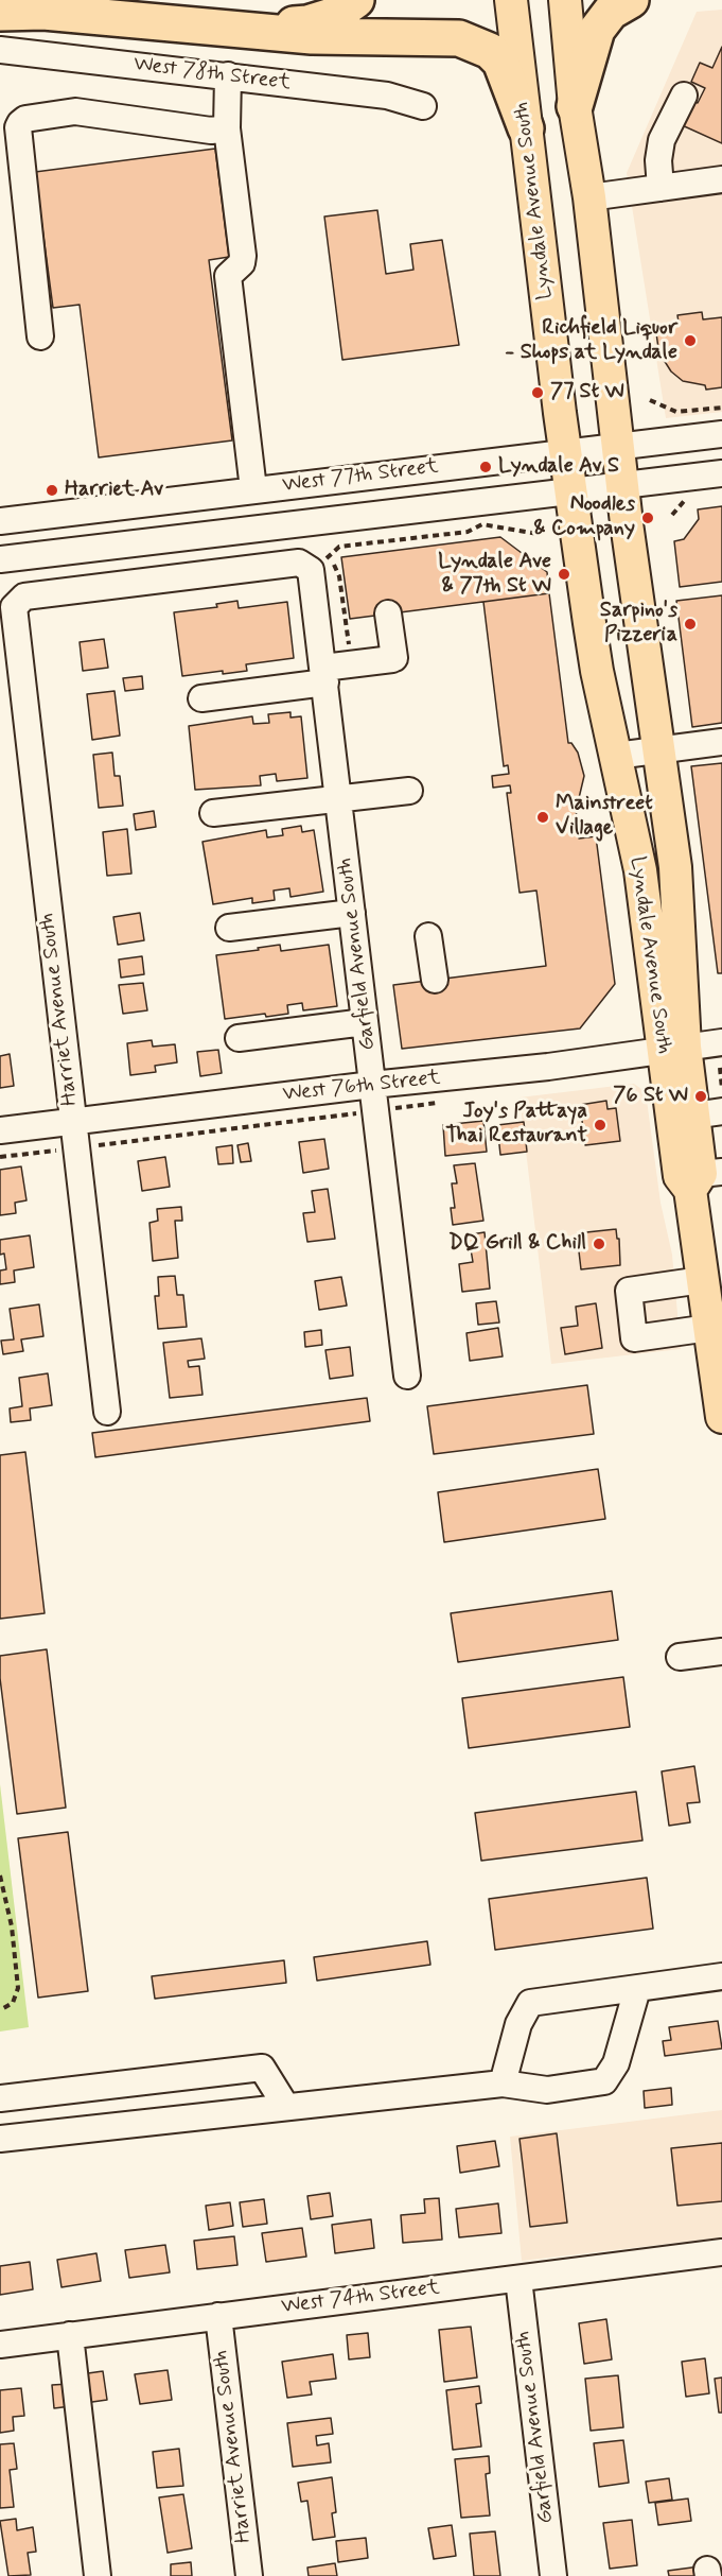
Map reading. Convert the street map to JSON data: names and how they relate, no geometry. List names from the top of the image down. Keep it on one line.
{"streets":{"main road":["Lyndale Avenue South"],"street":["West 78th Street","West 77th Street","Garfield Avenue South","Harriet Avenue South","West 76th Street","West 74th Street"]},"crossings":[["Lyndale Avenue South","West 77th Street"],["Lyndale Avenue South","West 76th Street"],["Garfield Avenue South","Harriet Avenue South"],["Garfield Avenue South","West 76th Street"],["Garfield Avenue South","West 74th Street"],["Harriet Avenue South","West 76th Street"],["Harriet Avenue South","West 74th Street"]],"places":["Richfield Liquor - Shops at Lyndale","77 St W","Lyndale Av S","Harriet Av","Noodles & Company","Lyndale Ave & 77th St W","Sarpino's Pizzeria","Mainstreet Village","76 St W","Joy's Pattaya Thai Restaurant","DQ Grill & Chill"]}
